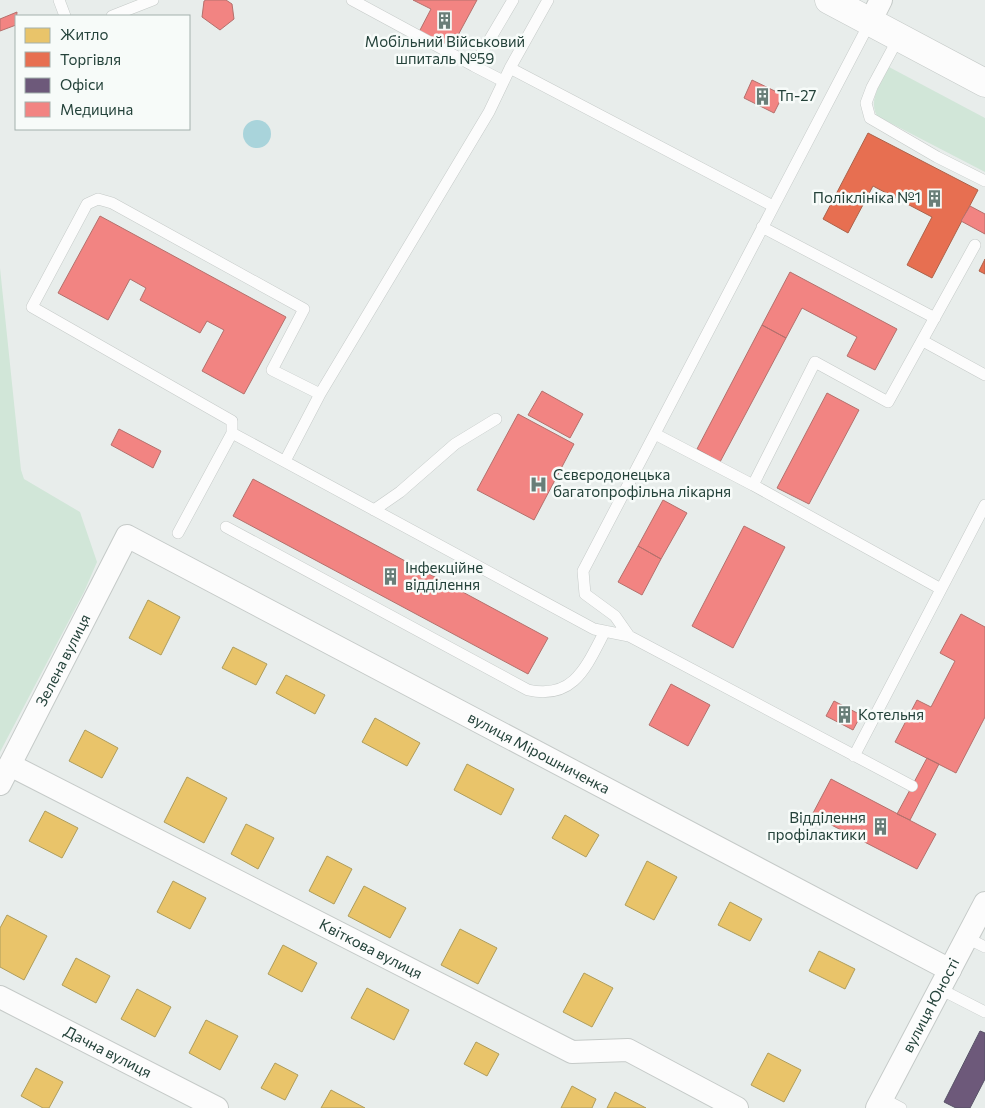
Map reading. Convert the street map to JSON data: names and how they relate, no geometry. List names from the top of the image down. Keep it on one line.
{"streets":{"street":["Зелена вулиця","вулиця Мірошниченка","Квіткова вулиця","вулиця Юності","Дачна вулиця"]},"crossings":[["Зелена вулиця","вулиця Мірошниченка"],["Зелена вулиця","Квіткова вулиця"],["вулиця Мірошниченка","вулиця Юності"]],"places":{"building":["Мобільний Військовий шпиталь №59","Тп-27","Поліклініка №1","Інфекційне відділення","Котельня","Відділення профілактики"],"hospital":["Сєвєродонецька багатопрофільна лікарня"]},"legend":["Житло","Торгівля","Офіси","Медицина"]}
